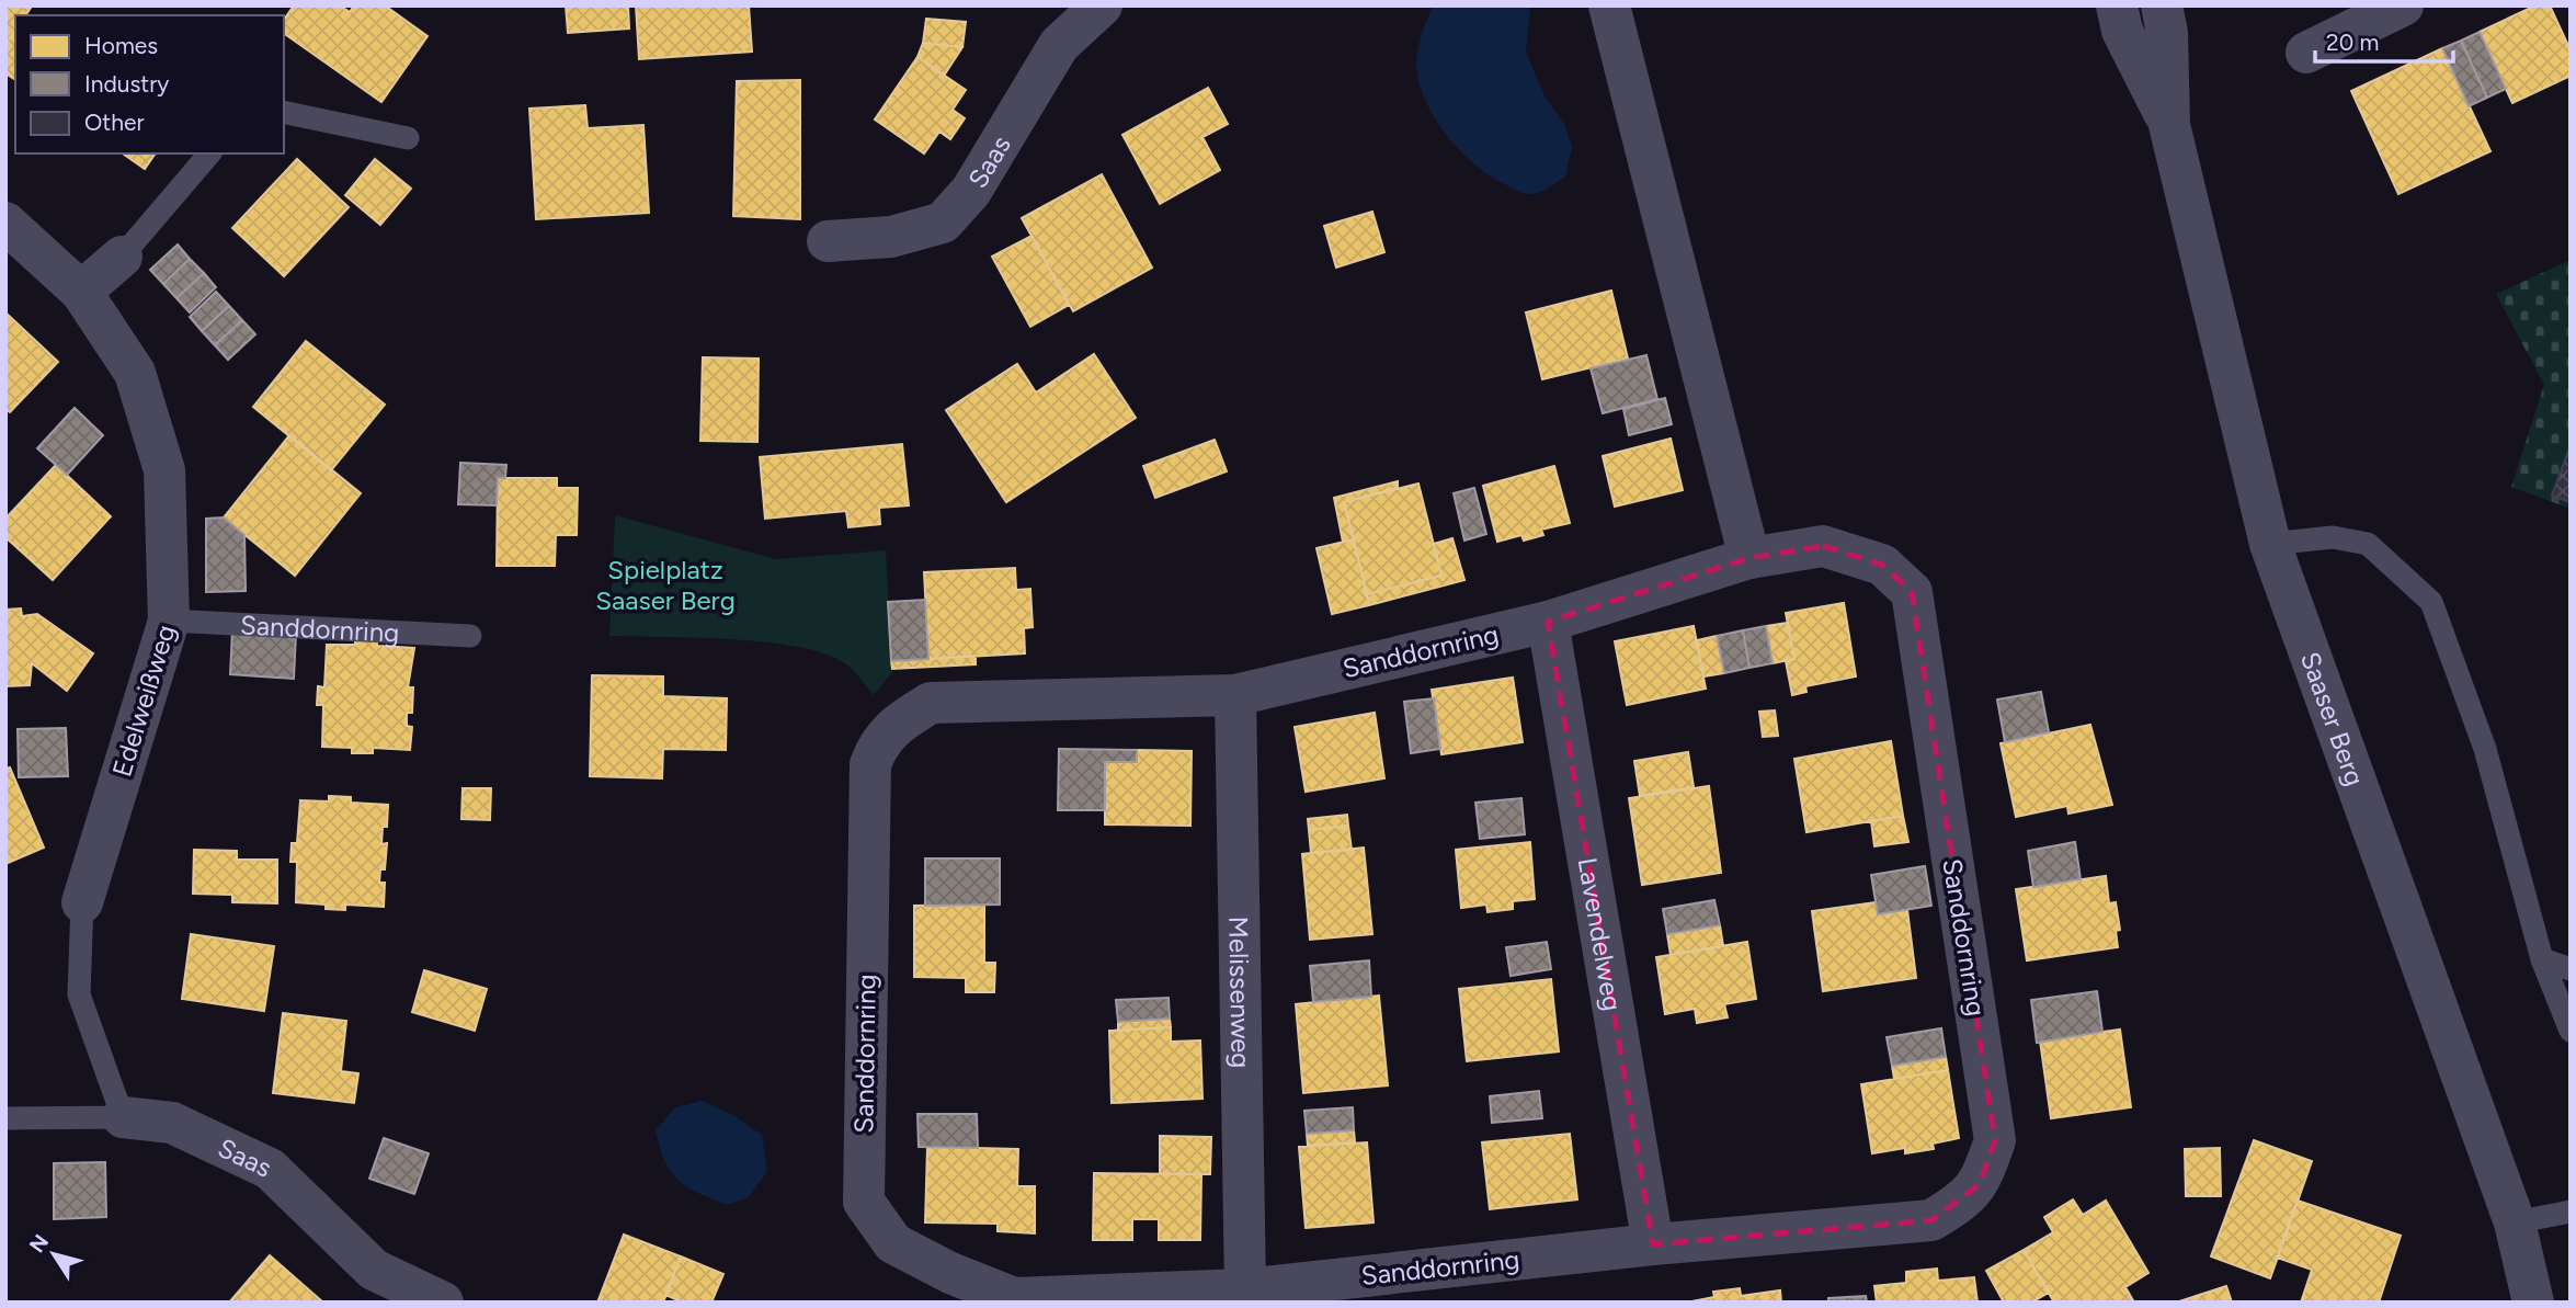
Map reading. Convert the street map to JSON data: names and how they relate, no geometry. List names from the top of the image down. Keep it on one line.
{"streets":{"street":["Saas","Sanddornring","Edelweißweg","Saaser Berg","Lavendelweg","Melissenweg"]},"crossings":[["Saas","Edelweißweg"],["Sanddornring","Edelweißweg"],["Sanddornring","Lavendelweg"],["Sanddornring","Melissenweg"]],"parks":["Spielplatz Saaser Berg"],"legend":["Homes","Industry","Other"],"scale_bar":"20 m","north":"top left"}
